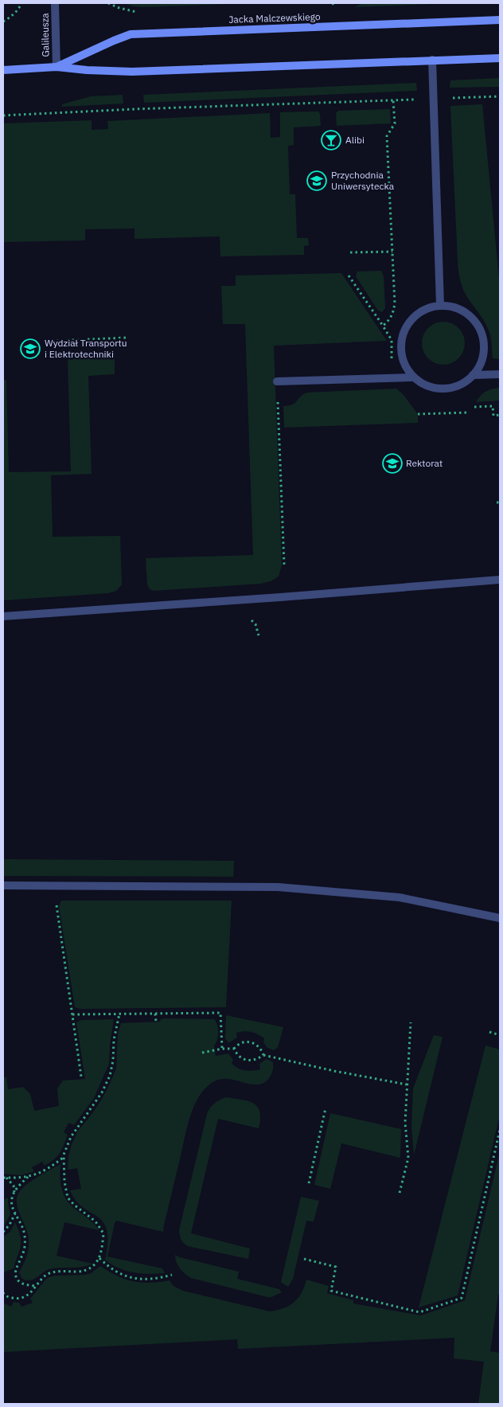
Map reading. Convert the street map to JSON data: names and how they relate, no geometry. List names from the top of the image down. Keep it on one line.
{"streets":{"street":["Jacka Malczewskiego","Galileusza"]},"crossings":[["Jacka Malczewskiego","Galileusza"]],"places":{"bar":["Alibi"],"school or university":["Przychodnia Uniwersytecka","Wydział Transportu i Elektrotechniki","Rektorat"]}}
